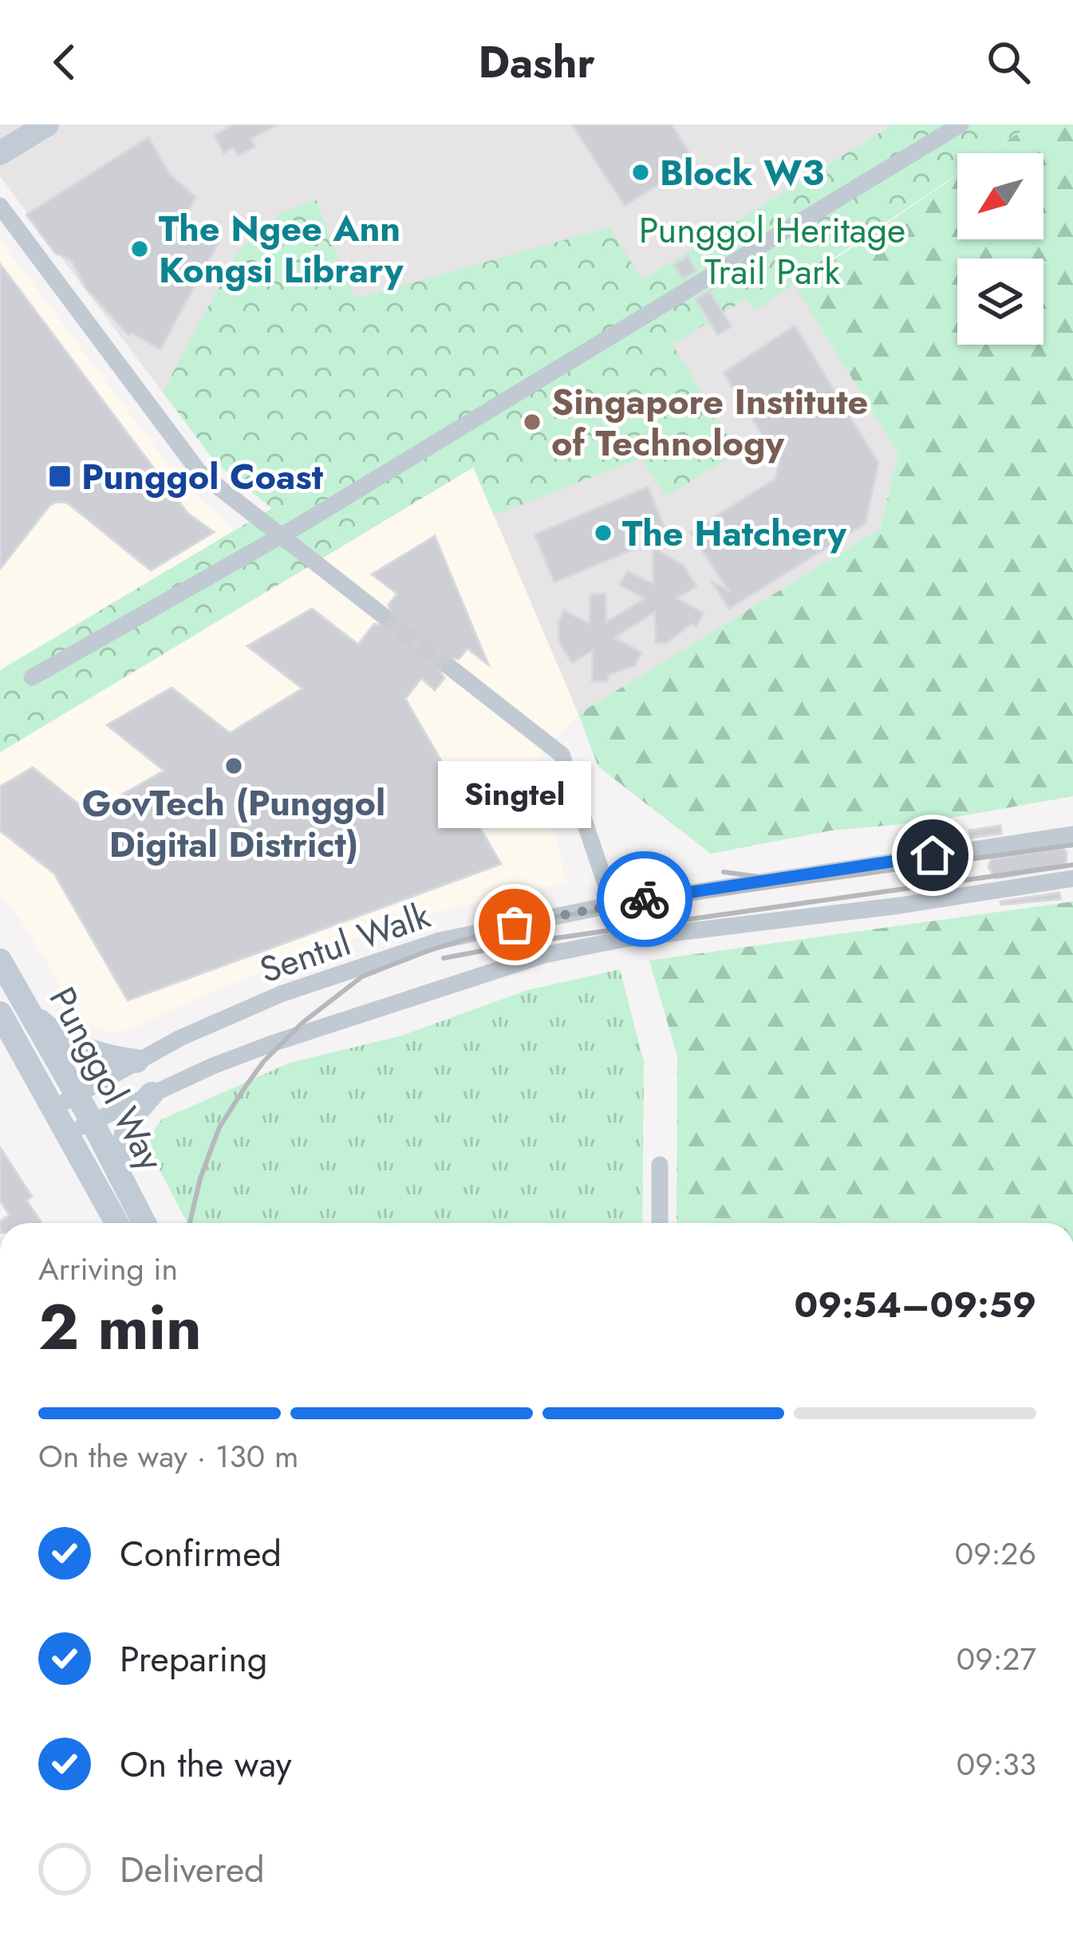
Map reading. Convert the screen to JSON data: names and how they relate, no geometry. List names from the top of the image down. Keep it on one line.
{"streets":{"main road":["Punggol Way"],"street":["Sentul Walk"]},"crossings":[["Sentul Walk","Punggol Way"]],"parks":["Punggol Heritage Trail Park"],"places":{"other":["Block W3","The Ngee Ann Kongsi Library","Singapore Institute of Technology","The Hatchery","GovTech (Punggol Digital District)","Singtel"],"transit":["Punggol Coast"]},"north":"bottom left","page":{"header":"Dashr","bubble":"Singtel","heading":["2 min","Arriving in","09:54–09:59"],"bar":"On the way · 130 m","list":[["Confirmed","09:26"],["Preparing","09:27"],["On the way","09:33"],"Delivered"]}}
